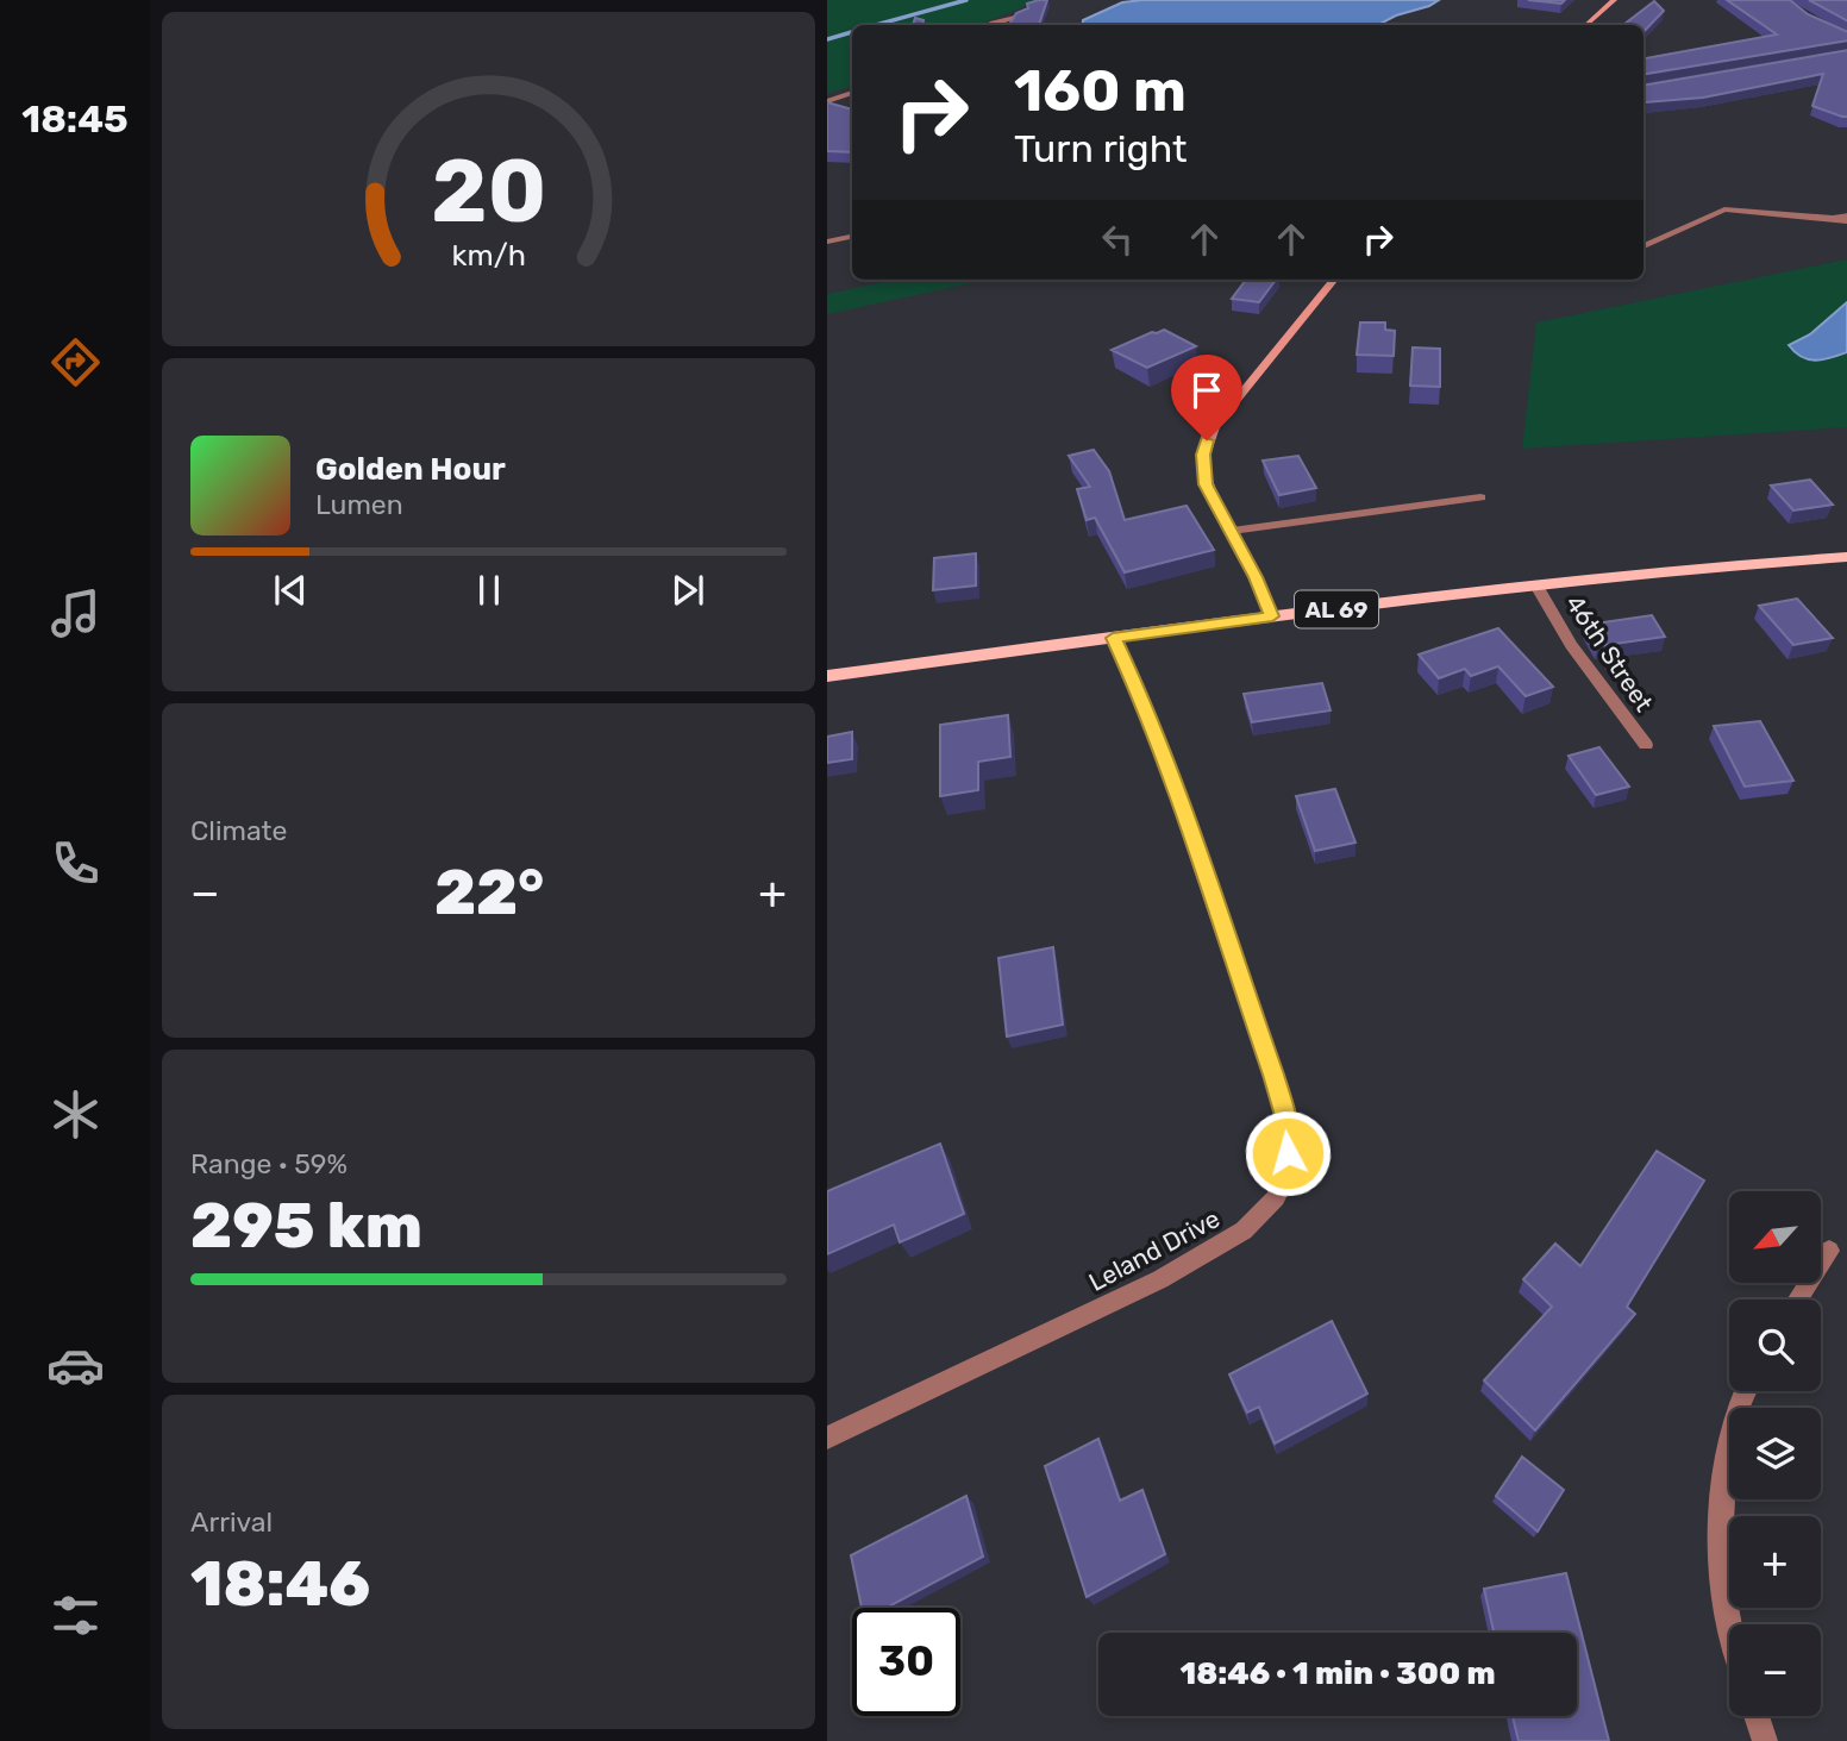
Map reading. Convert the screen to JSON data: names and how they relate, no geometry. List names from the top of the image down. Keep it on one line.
{"streets":{"main road":["AL 69"],"street":["46th Street","Leland Drive"]},"crossings":[["AL 69","46th Street"],["AL 69","Leland Drive"]],"north":"bottom left","page":{"tabs":"18:45","turn":["160 m","Turn right"],"song":["Golden Hour","Lumen"],"tile":["Climate",["Range · 59%","295 km"],["Arrival","18:46"]],"heat":["−","22°","+"],"map_buttons":["+","−"],"limit":"30","trip":"18:46 · 1 min · 300 m","gauge":["20","km/h"]}}
